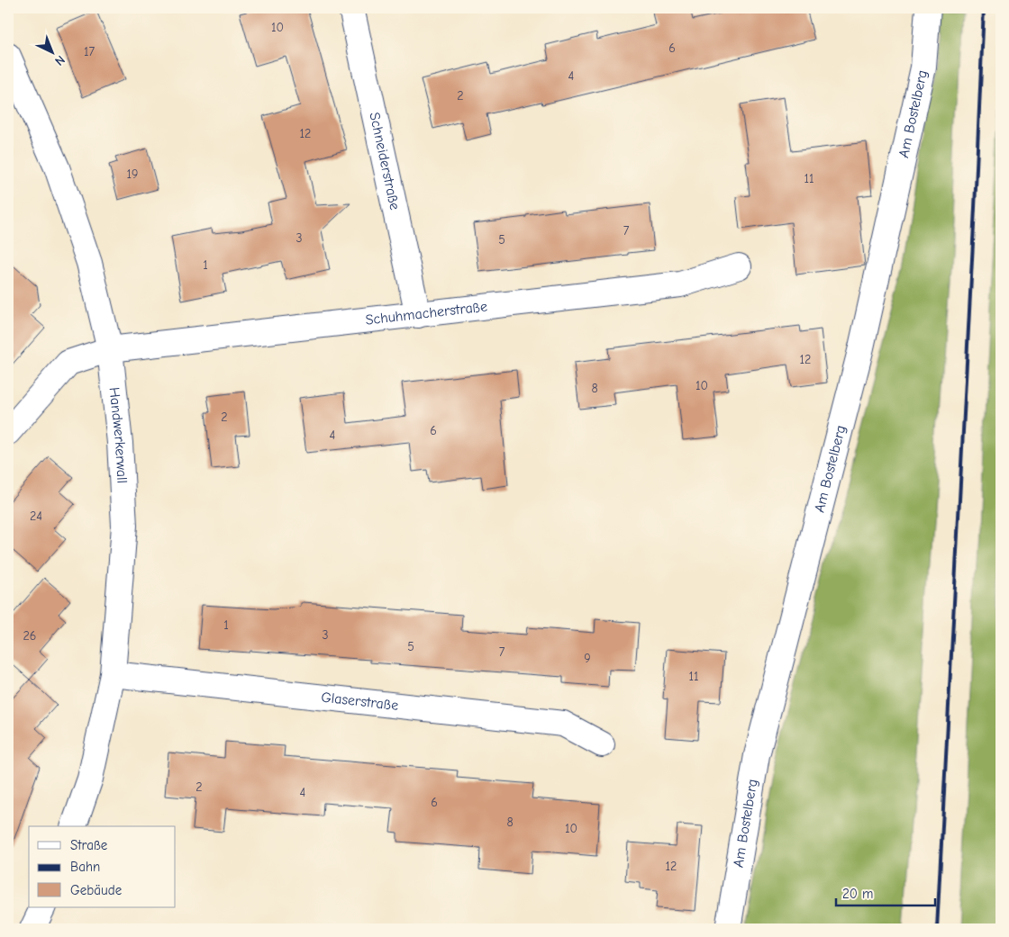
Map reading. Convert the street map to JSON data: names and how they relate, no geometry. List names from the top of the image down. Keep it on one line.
{"streets":{"street":["Am Bostelberg","Schneiderstraße","Schuhmacherstraße","Handwerkerwall","Glaserstraße"]},"crossings":[["Schneiderstraße","Schuhmacherstraße"],["Schuhmacherstraße","Handwerkerwall"],["Handwerkerwall","Glaserstraße"]],"house_numbers":["10","6","17","4","2","12","19","11","7","3","5","1","12","10","8","2","6","4","24","1","3","26","5","7","9","11","2","4","6","8","10","12"],"legend":["Straße","Bahn","Gebäude"],"scale_bar":"20 m","north":"bottom right"}
